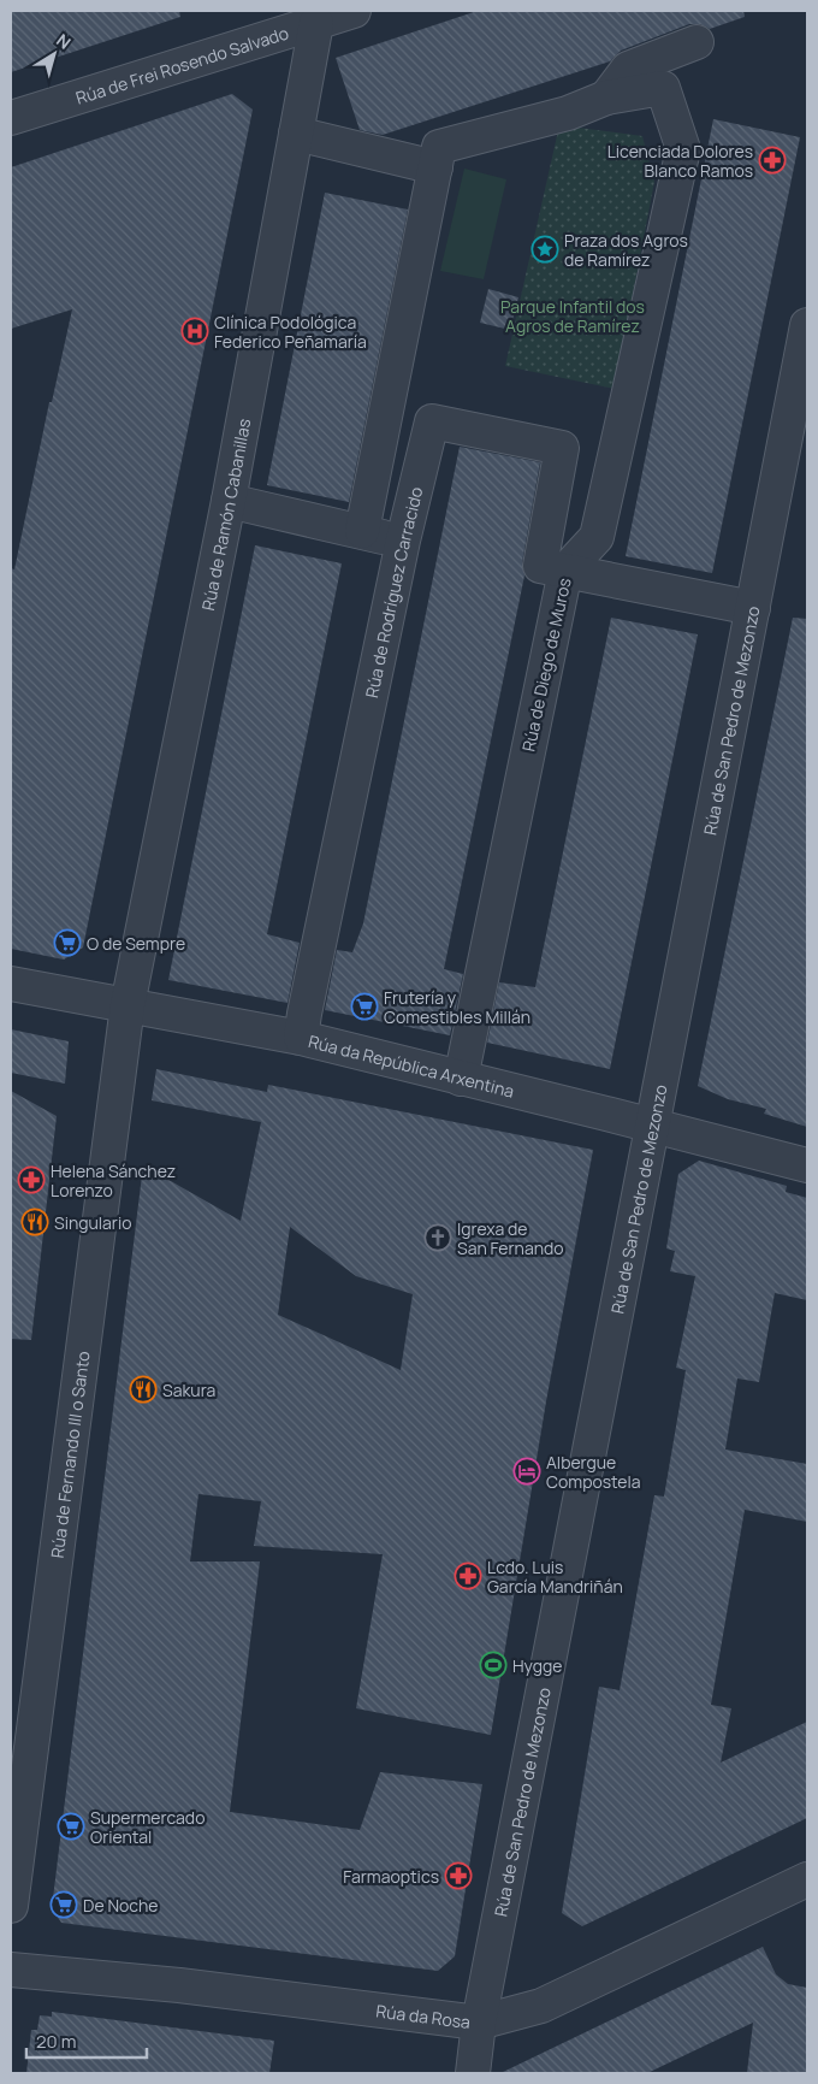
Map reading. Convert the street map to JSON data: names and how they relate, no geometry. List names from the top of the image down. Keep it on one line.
{"streets":{"street":["Rúa de Frei Rosendo Salvado","Rúa de Ramón Cabanillas","Rúa de Rodríguez Carracido","Rúa de Diego de Muros","Rúa de San Pedro de Mezonzo","Rúa da República Arxentina","Rúa de Fernando III o Santo","Rúa da Rosa"]},"crossings":[["Rúa de Frei Rosendo Salvado","Rúa de Ramón Cabanillas"],["Rúa de Ramón Cabanillas","Rúa da República Arxentina"],["Rúa de Ramón Cabanillas","Rúa de Fernando III o Santo"],["Rúa de Rodríguez Carracido","Rúa de Diego de Muros"],["Rúa de Rodríguez Carracido","Rúa da República Arxentina"],["Rúa de Diego de Muros","Rúa da República Arxentina"],["Rúa de San Pedro de Mezonzo","Rúa da República Arxentina"],["Rúa de San Pedro de Mezonzo","Rúa da Rosa"],["Rúa da República Arxentina","Rúa de Fernando III o Santo"]],"parks":["Parque Infantil dos Agros de Ramírez"],"places":{"pharmacy":["Licenciada Dolores Blanco Ramos","Helena Sánchez Lorenzo","Lcdo. Luis García Mandriñán","Farmaoptics"],"place":["Praza dos Agros de Ramírez"],"hospital":["Clínica Podológica Federico Peñamaría"],"supermarket":["O de Sempre","Frutería y Comestibles Millán","Supermercado Oriental","De Noche"],"restaurant":["Singulario","Sakura"],"church":["Igrexa de San Fernando"],"hotel":["Albergue Compostela"],"sports":["Hygge"]},"scale_bar":"20 m","north":"top right"}
